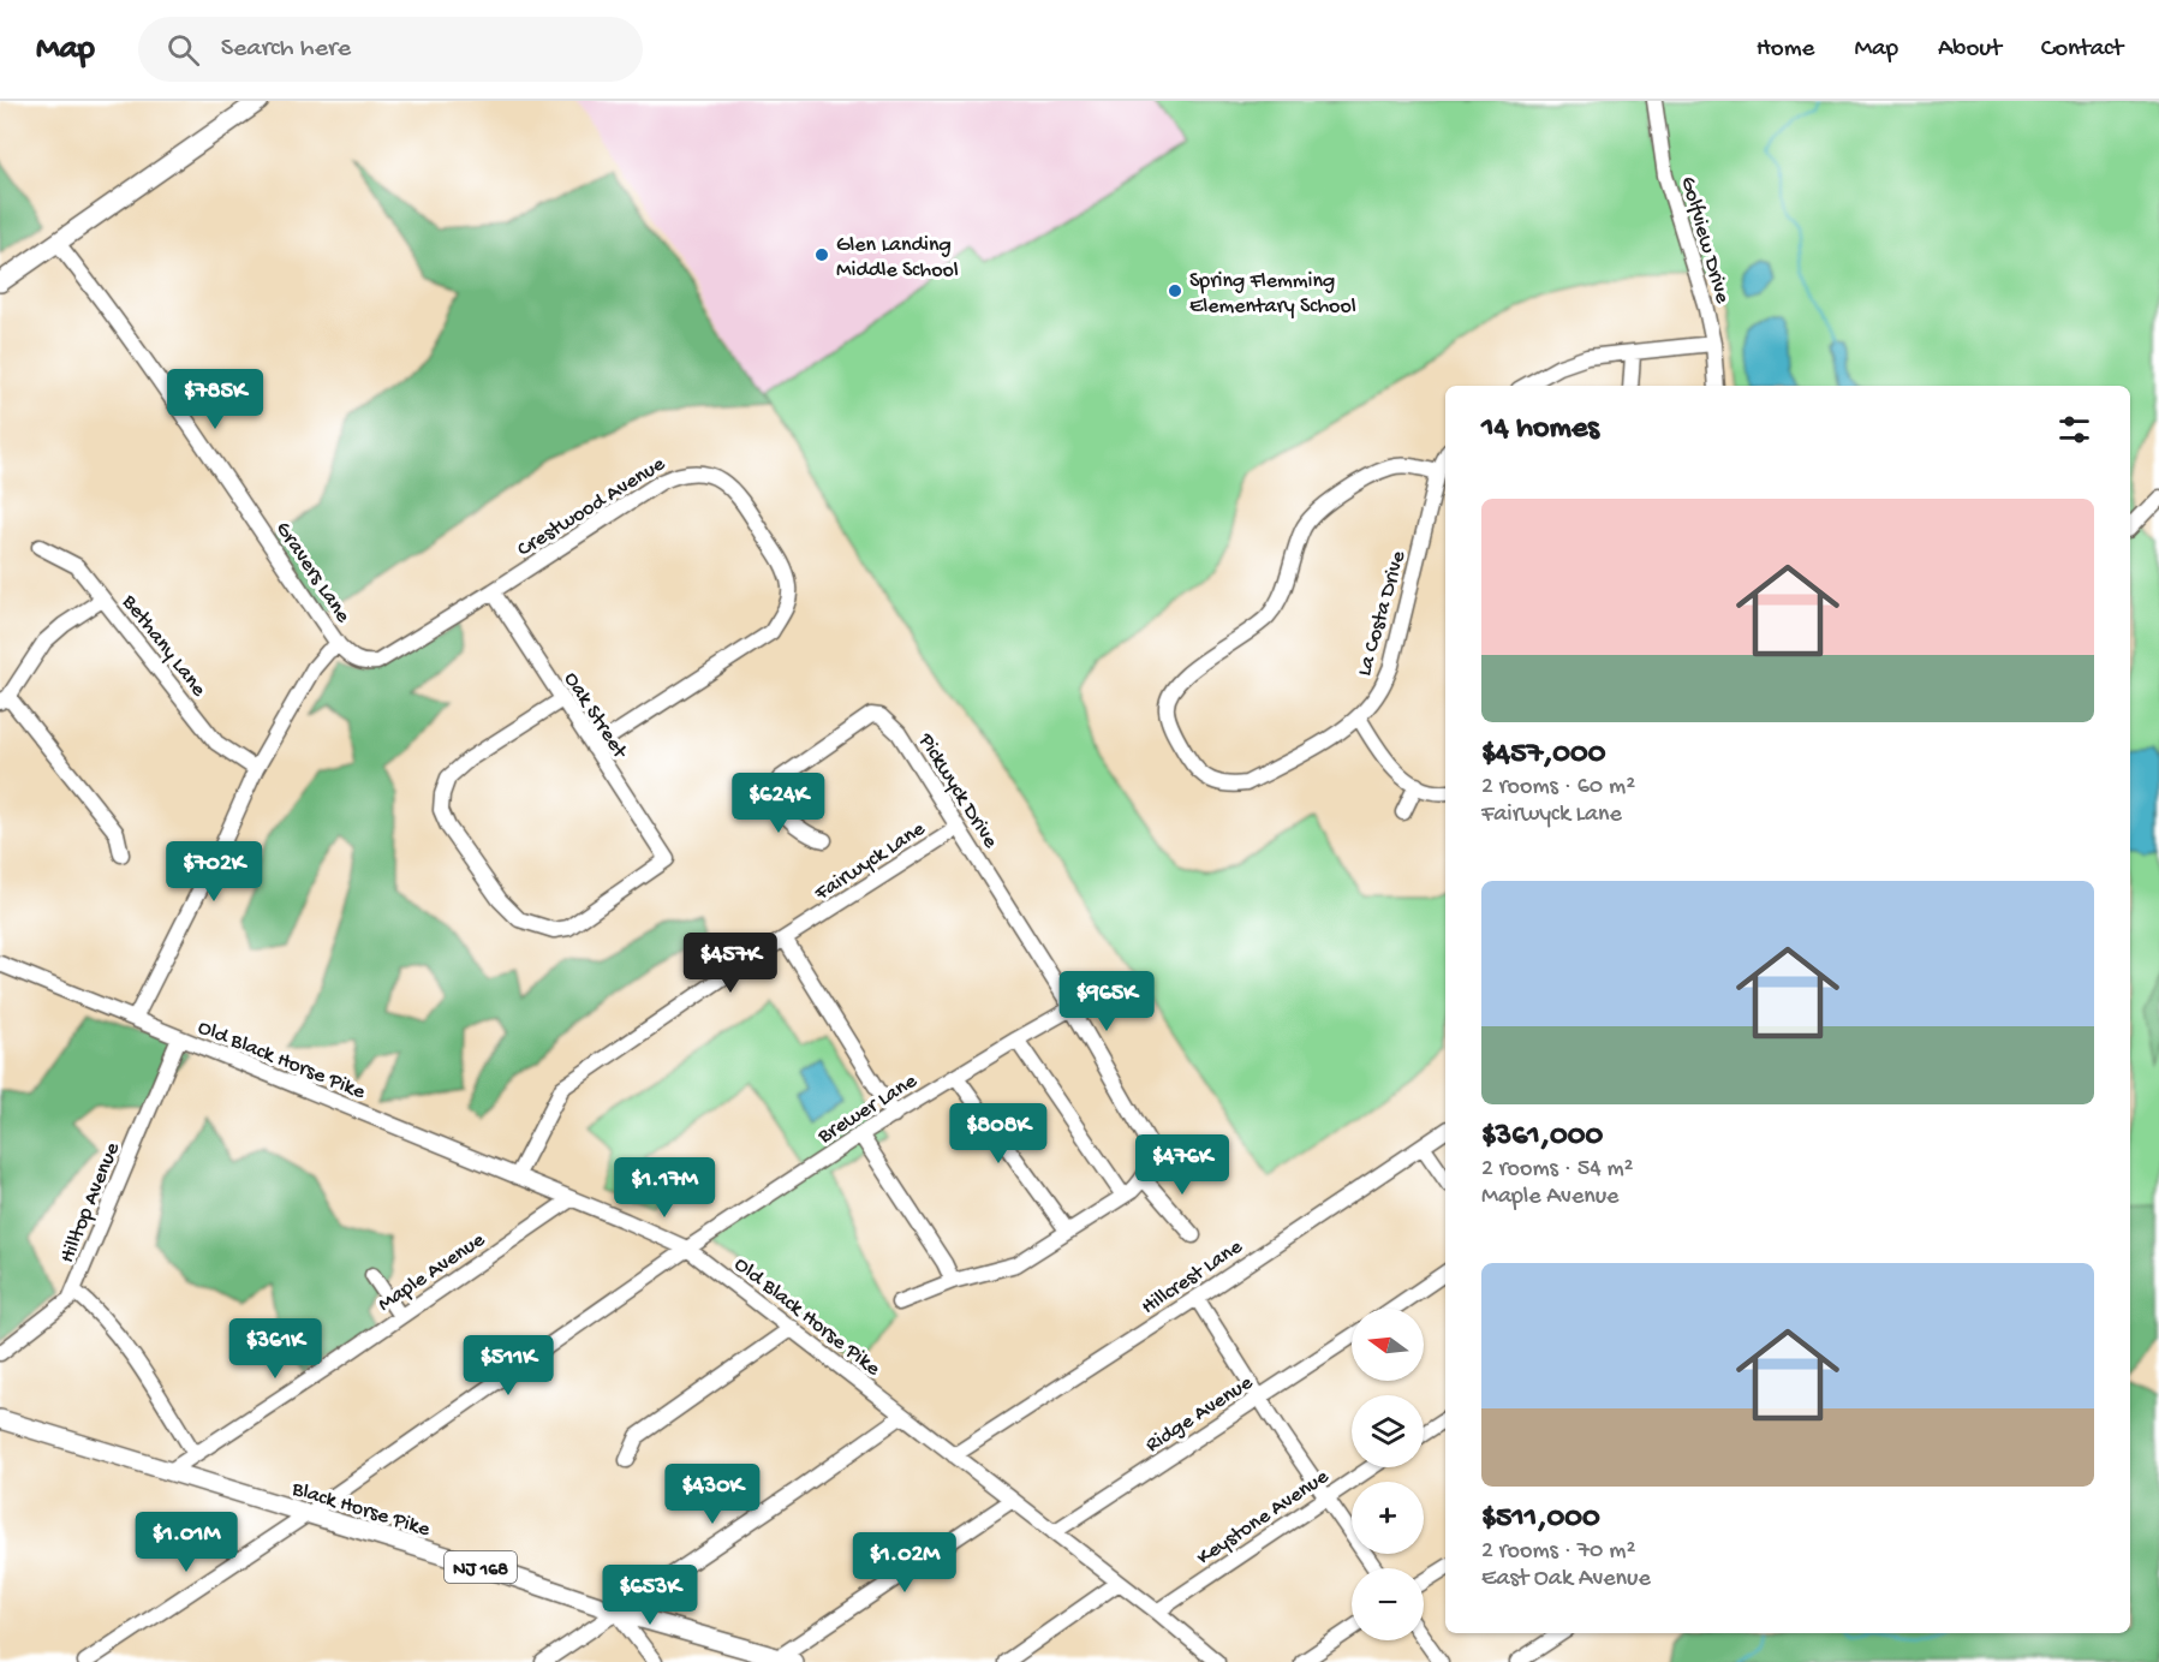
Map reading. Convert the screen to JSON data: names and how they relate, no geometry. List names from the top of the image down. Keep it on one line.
{"streets":{"main road":["Black Horse Pike","NJ 168"],"street":["Golfview Drive","Crestwood Avenue","Gravers Lane","La Costa Drive","Bethany Lane","Oak Street","Pickwyck Drive","Fairwyck Lane","Old Black Horse Pike","Brewer Lane","Hilltop Avenue","Maple Avenue","Hillcrest Lane","Ridge Avenue","Keystone Avenue"]},"crossings":[["Crestwood Avenue","Gravers Lane"],["Crestwood Avenue","Oak Street"],["Gravers Lane","Bethany Lane"],["Gravers Lane","Old Black Horse Pike"],["Pickwyck Drive","Fairwyck Lane"],["Pickwyck Drive","Brewer Lane"],["Fairwyck Lane","Old Black Horse Pike"],["Old Black Horse Pike","Brewer Lane"],["Old Black Horse Pike","Hilltop Avenue"],["Old Black Horse Pike","Maple Avenue"],["Old Black Horse Pike","Hillcrest Lane"],["Old Black Horse Pike","Ridge Avenue"],["Old Black Horse Pike","Keystone Avenue"],["Brewer Lane","Black Horse Pike"],["Maple Avenue","Black Horse Pike"]],"places":["Glen Landing Middle School","Spring Flemming Elementary School"],"north":"left","page":{"header":"Map","search":"Search here","nav":["Home","Map","About","Contact"],"price":["$785K","$624K","$702K","$457K","$965K","$808K","$476K","$1.17M","$361K","$511K","$430K","$1.01M","$1.02M","$653K"],"heading":"14 homes","list":[{"name":"$457,000","note":"2 rooms · 60 m² · Fairwyck Lane"},{"name":"$361,000","note":"2 rooms · 54 m² · Maple Avenue"},{"name":"$511,000","note":"2 rooms · 70 m² · East Oak Avenue"}],"map_buttons":["+","−"]}}
